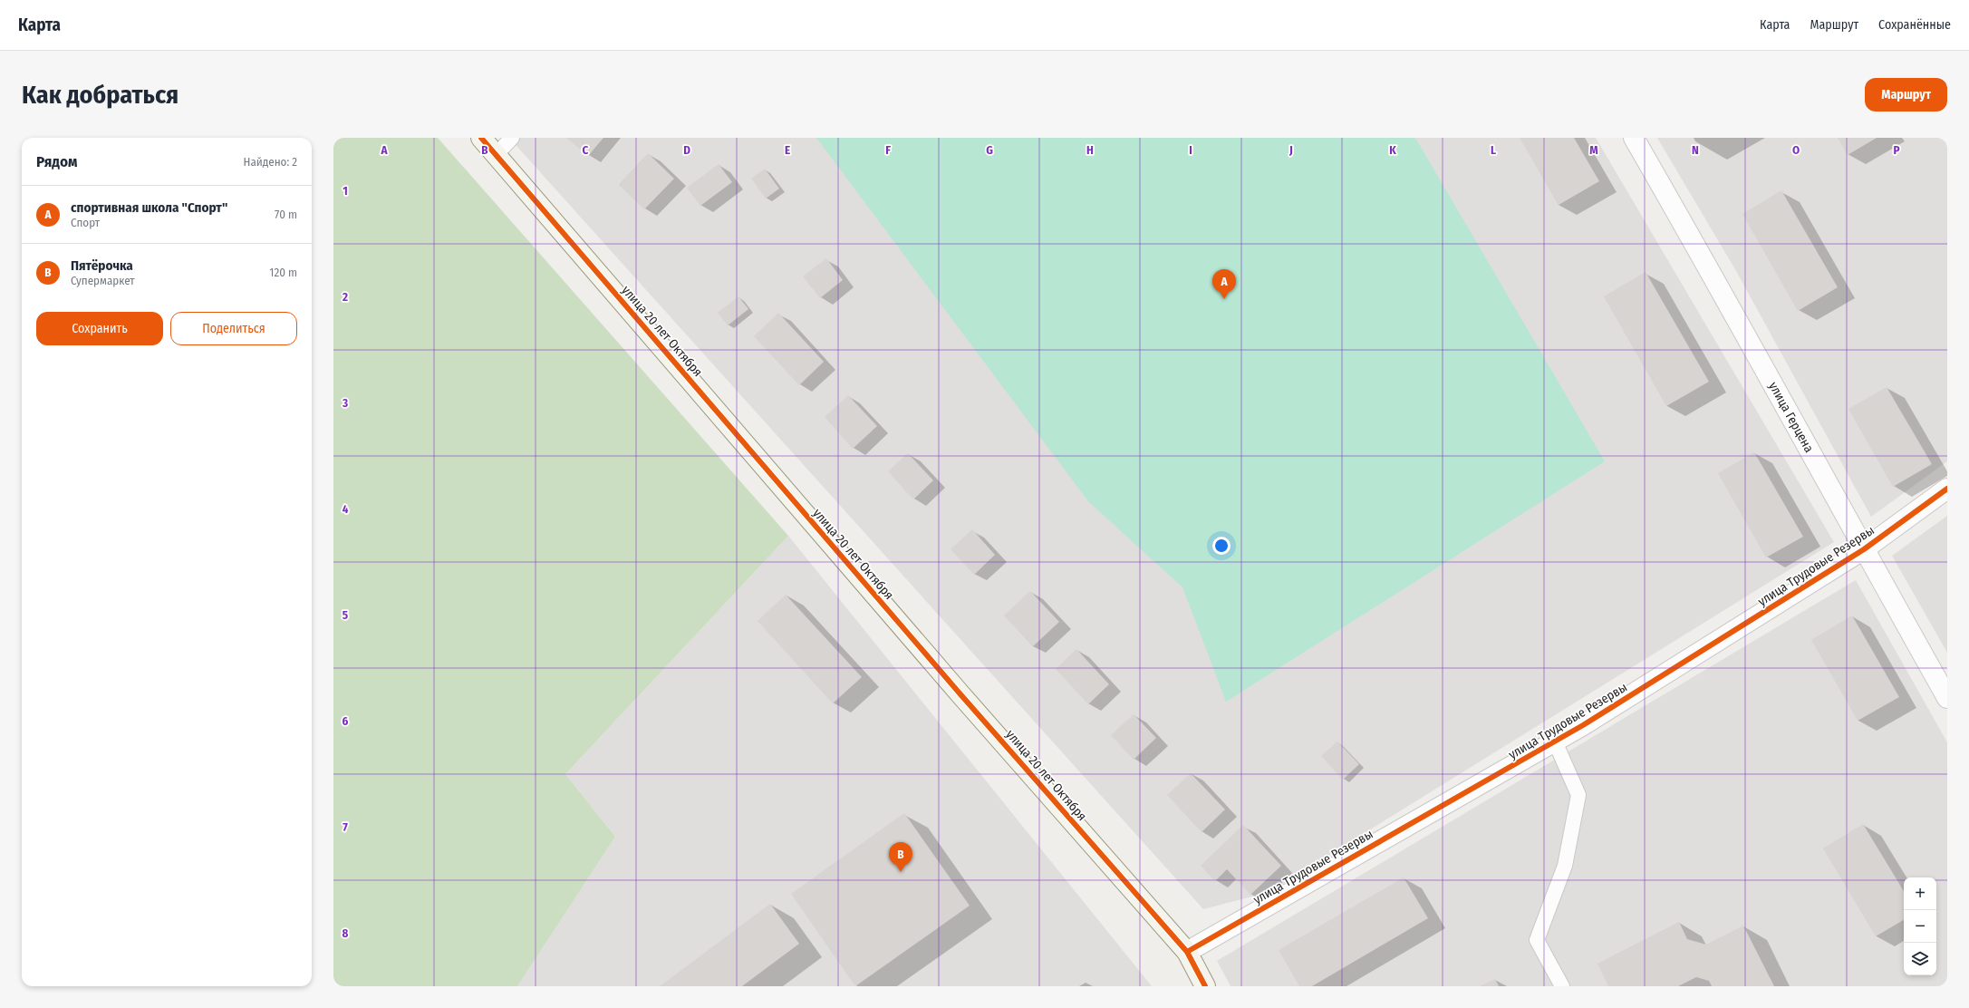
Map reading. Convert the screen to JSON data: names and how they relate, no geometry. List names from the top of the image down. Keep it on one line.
{"streets":{"street":["улица 20 лет Октября","улица Герцена","улица Трудовые Резервы"]},"crossings":[["улица 20 лет Октября","улица Трудовые Резервы"],["улица Герцена","улица Трудовые Резервы"]],"page":{"header":"Карта","nav":["Карта","Маршрут","Сохранённые"],"buttons":["Маршрут",["Сохранить","Поделиться"]],"title":"Как добраться","heading":["Рядом","Найдено: 2"],"list":[{"mark":"A","name":"спортивная школа \"Спорт\"","note":"Спорт","value":"70 m"},{"mark":"B","name":"Пятёрочка","note":"Супермаркет","value":"120 m"}],"pins":["A","B"],"map_buttons":["+","−"]},"grid":{"columns":["A","B","C","D","E","F","G","H","I","J","K","L","M","N","O","P"],"rows":["1","2","3","4","5","6","7","8"]}}
